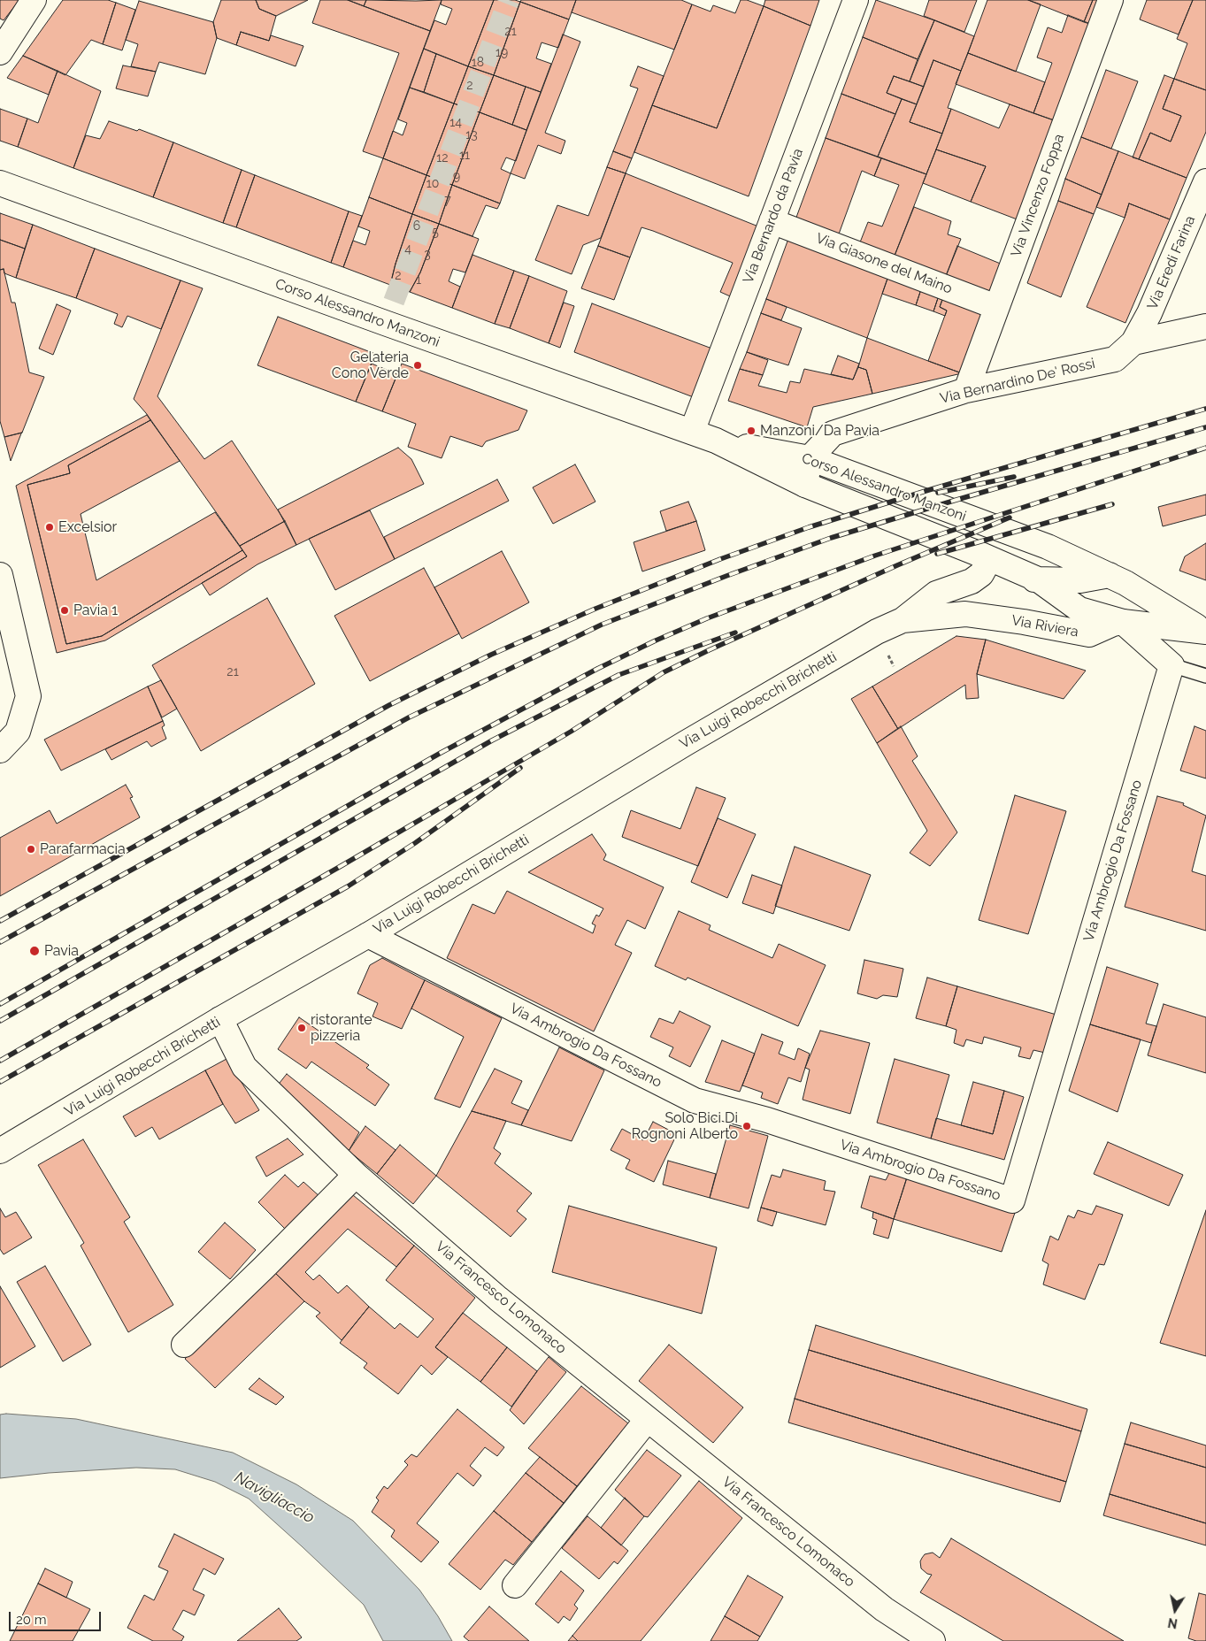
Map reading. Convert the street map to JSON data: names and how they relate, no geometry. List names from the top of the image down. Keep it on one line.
{"streets":{"street":["Via Vincenzo Foppa","Via Bernardo da Pavia","Via Eredi Farina","Via Giasone del Maino","Corso Alessandro Manzoni","Via Bernardino De' Rossi","Via Riviera","Via Luigi Robecchi Brichetti","Via Ambrogio Da Fossano","Via Francesco Lomonaco"]},"crossings":[["Via Vincenzo Foppa","Via Giasone del Maino"],["Via Vincenzo Foppa","Via Bernardino De' Rossi"],["Via Bernardo da Pavia","Via Giasone del Maino"],["Via Bernardo da Pavia","Corso Alessandro Manzoni"],["Via Eredi Farina","Via Bernardino De' Rossi"],["Corso Alessandro Manzoni","Via Bernardino De' Rossi"],["Corso Alessandro Manzoni","Via Riviera"],["Corso Alessandro Manzoni","Via Luigi Robecchi Brichetti"],["Via Riviera","Via Luigi Robecchi Brichetti"],["Via Riviera","Via Ambrogio Da Fossano"],["Via Luigi Robecchi Brichetti","Via Ambrogio Da Fossano"],["Via Luigi Robecchi Brichetti","Via Francesco Lomonaco"]],"water":["Navigliaccio"],"places":["Gelateria Cono Verde","Manzoni/Da Pavia","Excelsior","Pavia 1","Parafarmacia","Pavia","ristorante pizzeria","Solo Bici Di Rognoni Alberto"],"house_numbers":["21","19","18","2","14","13","11","12","9","10","7","6","5","4","3","2","1","21"],"scale_bar":"20 m","north":"bottom"}
